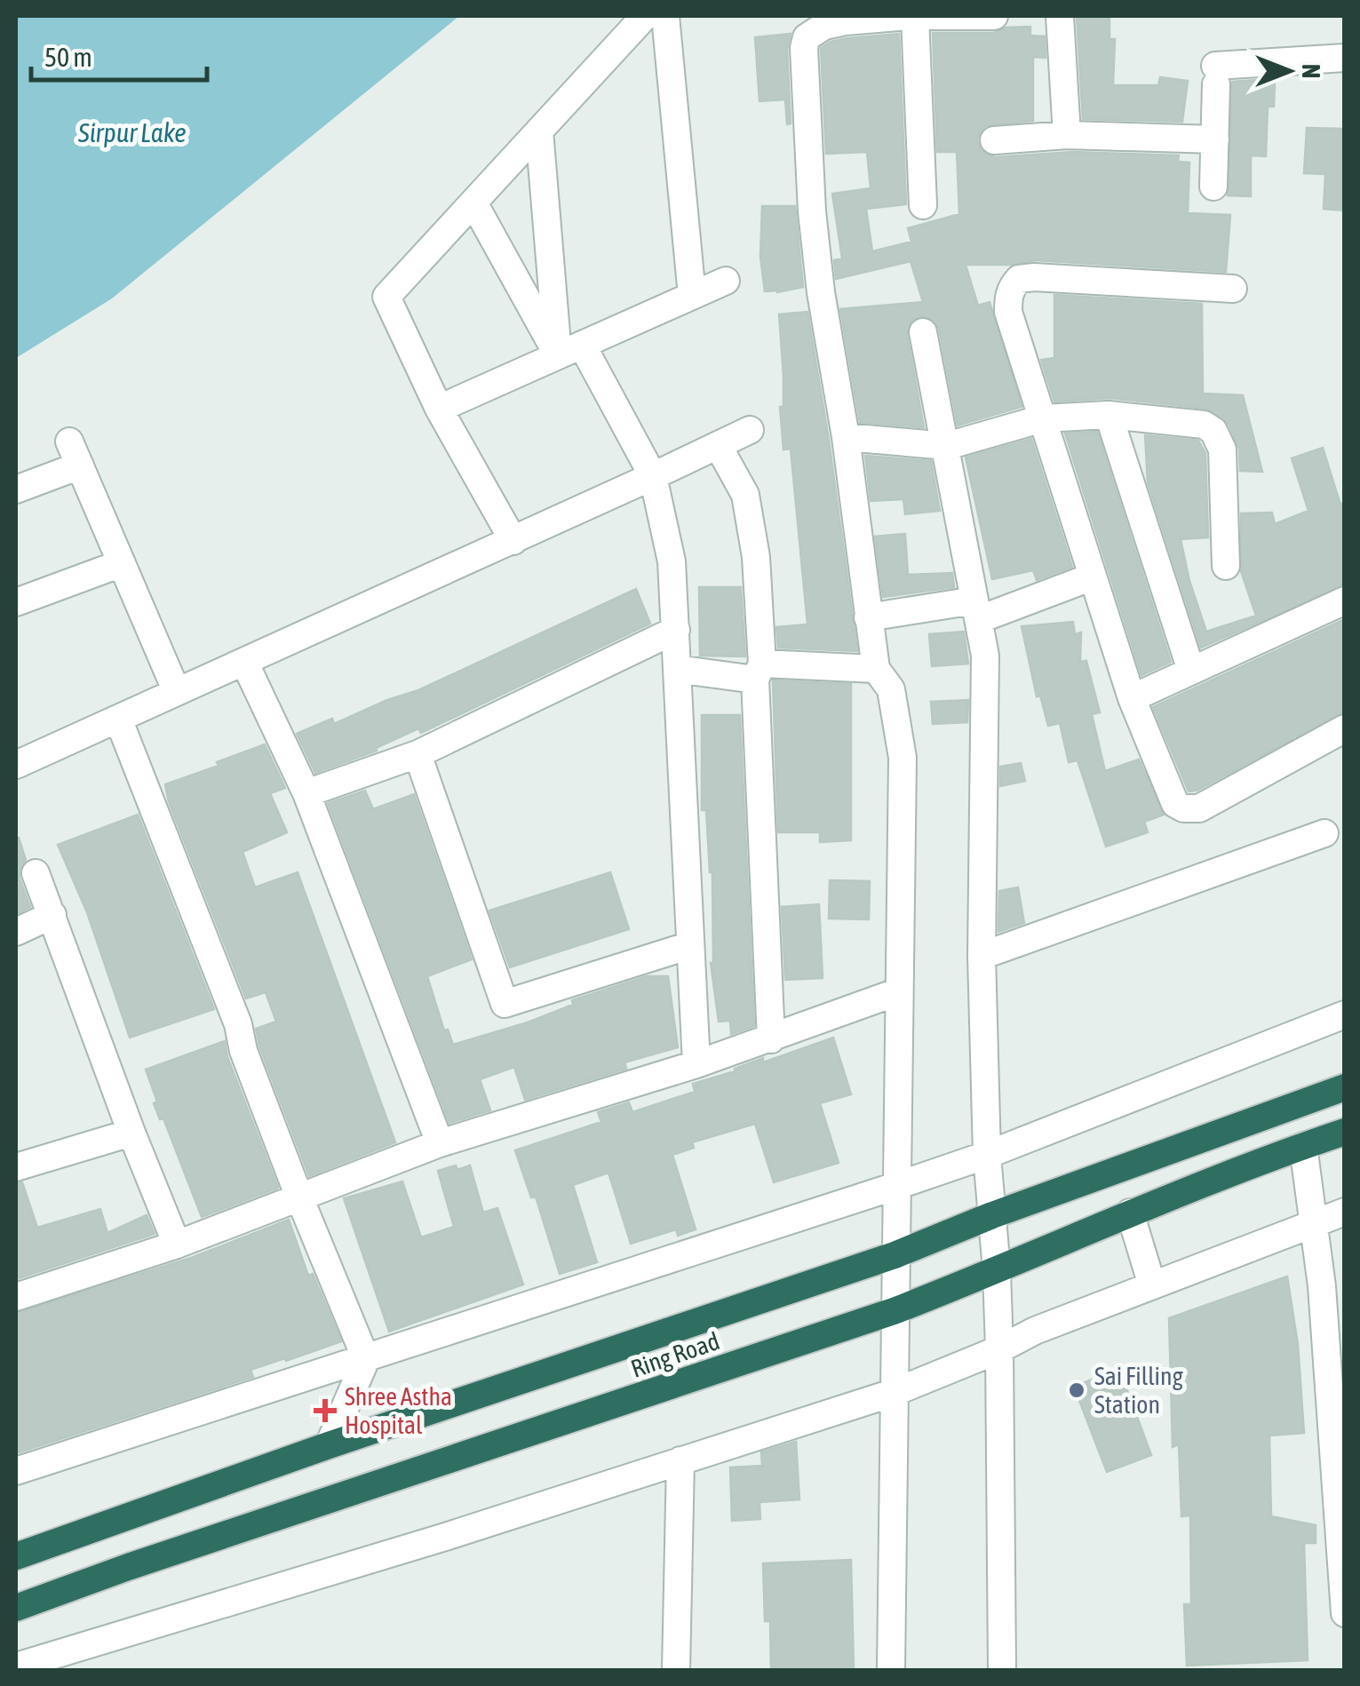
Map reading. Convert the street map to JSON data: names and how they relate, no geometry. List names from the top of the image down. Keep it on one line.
{"streets":{"highway":["Ring Road"]},"water":["Sirpur Lake"],"places":{"other":["Sai Filling Station"],"health":["Shree Astha Hospital"]},"scale_bar":"50 m","north":"right"}
